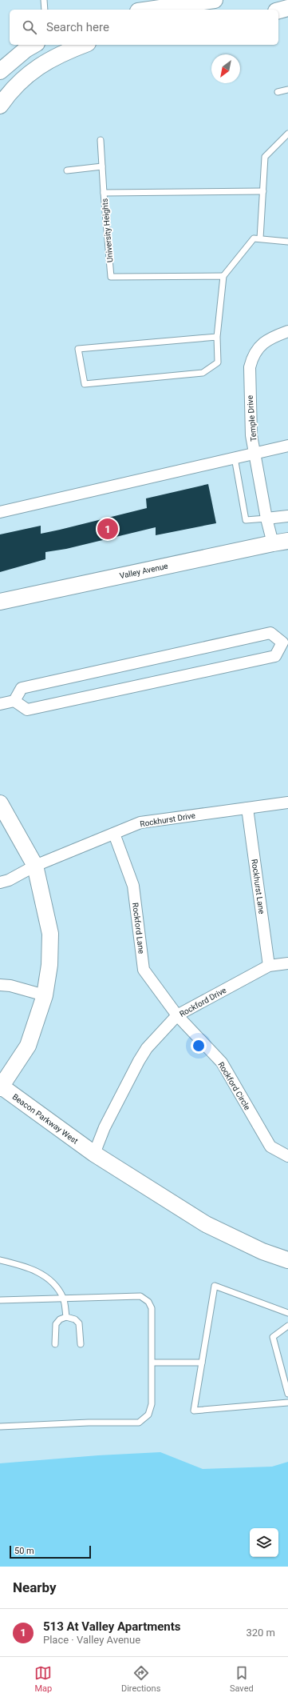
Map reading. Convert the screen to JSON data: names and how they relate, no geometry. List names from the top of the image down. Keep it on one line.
{"streets":{"street":["Temple Drive","Valley Avenue","Rockhurst Drive","Rockhurst Lane","Rockford Lane","Rockford Drive","Rockford Circle","Beacon Parkway West"],"lane":["University Heights"]},"crossings":[["Temple Drive","Valley Avenue"],["Rockhurst Drive","Rockhurst Lane"],["Rockhurst Drive","Rockford Lane"],["Rockhurst Drive","Beacon Parkway West"],["Rockhurst Lane","Rockford Drive"],["Rockford Lane","Rockford Drive"],["Rockford Lane","Rockford Circle"],["Rockford Drive","Rockford Circle"],["Rockford Drive","Beacon Parkway West"]],"scale_bar":"50 m","north":"bottom left","page":{"search":"Search here","pins":"1","scale":"50 m","heading":"Nearby","list":[{"mark":"1","name":"513 At Valley Apartments","note":"Place · Valley Avenue","value":"320 m"}],"nav":["Map","Directions","Saved"]}}
